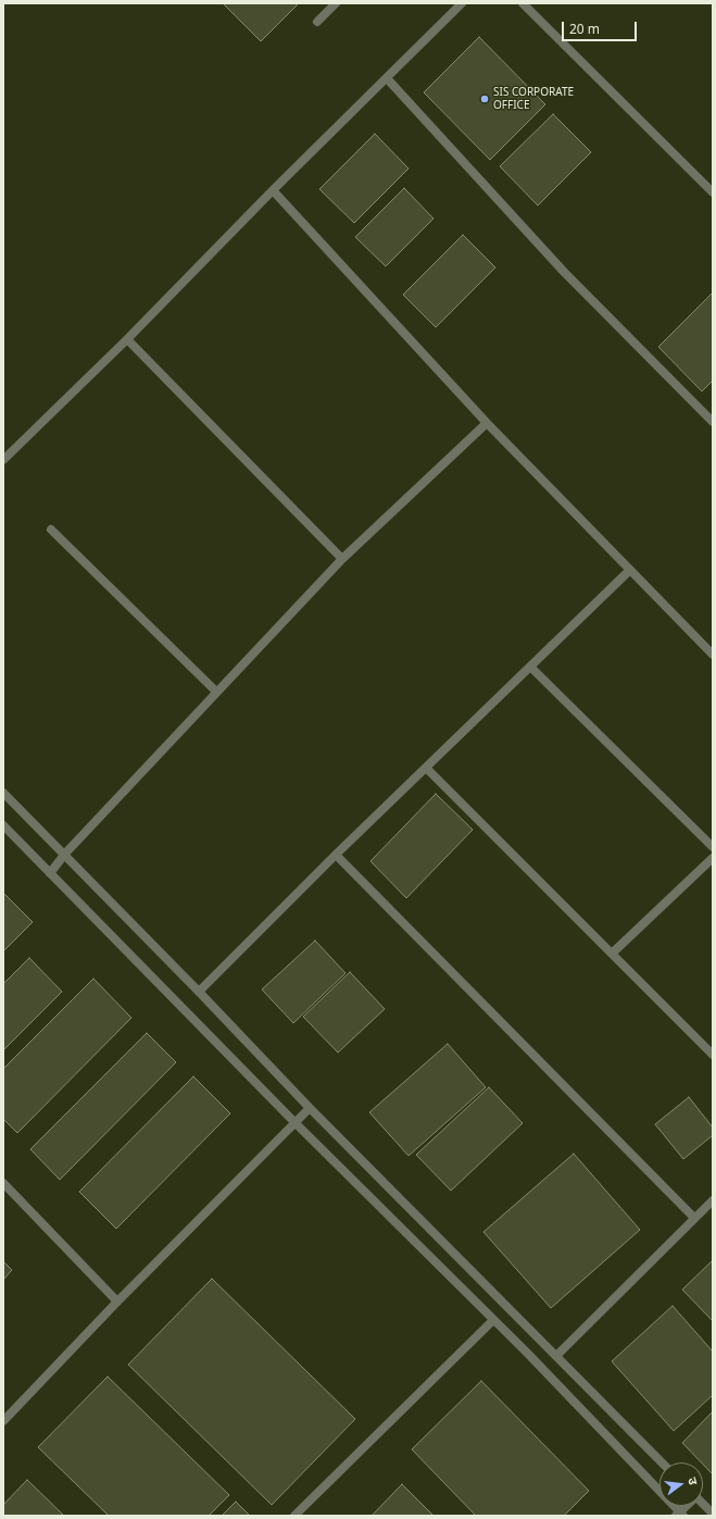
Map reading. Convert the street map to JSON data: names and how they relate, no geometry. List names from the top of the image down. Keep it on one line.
{"places":["SIS CORPORATE OFFICE"],"scale_bar":"20 m","north":"right"}
